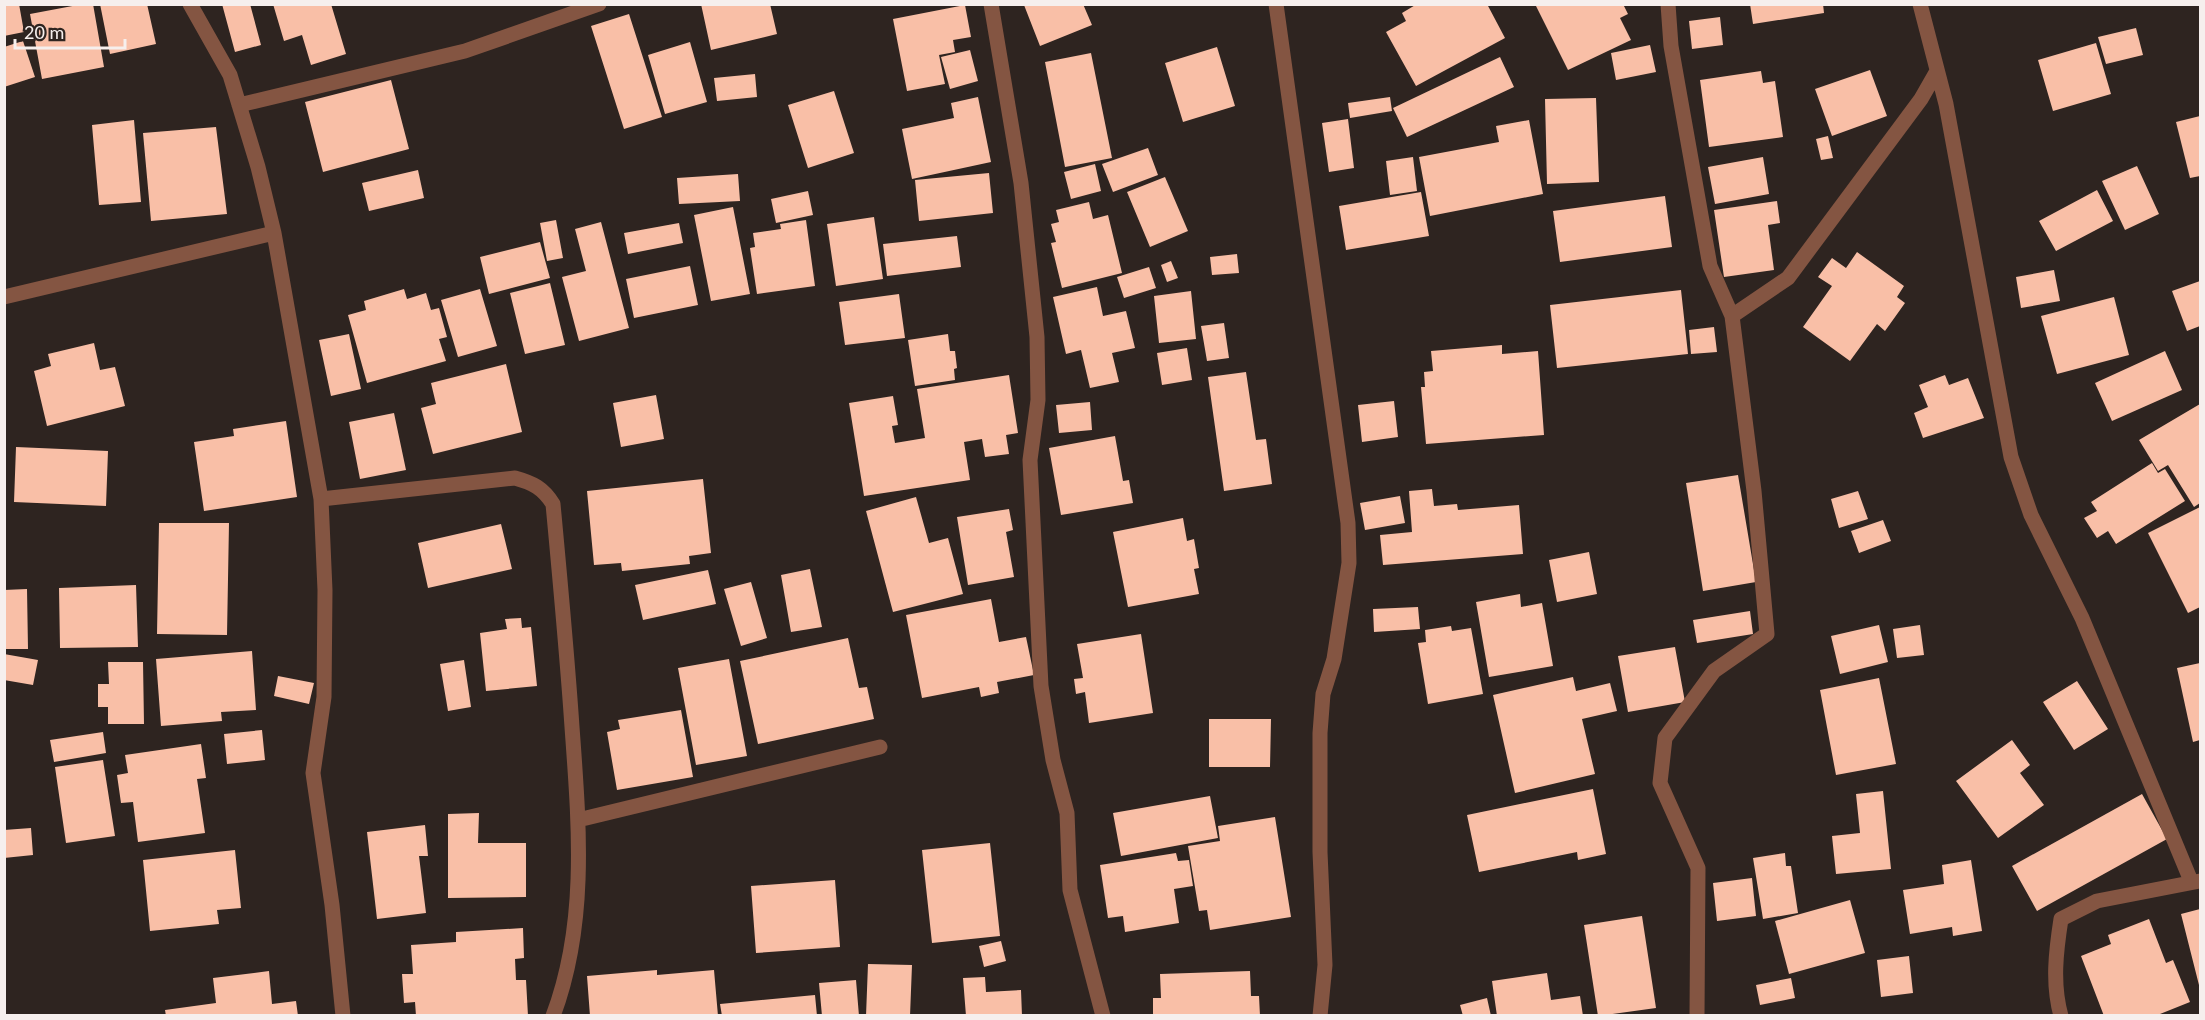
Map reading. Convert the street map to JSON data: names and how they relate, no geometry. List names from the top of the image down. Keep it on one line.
{"scale_bar":"20 m"}
